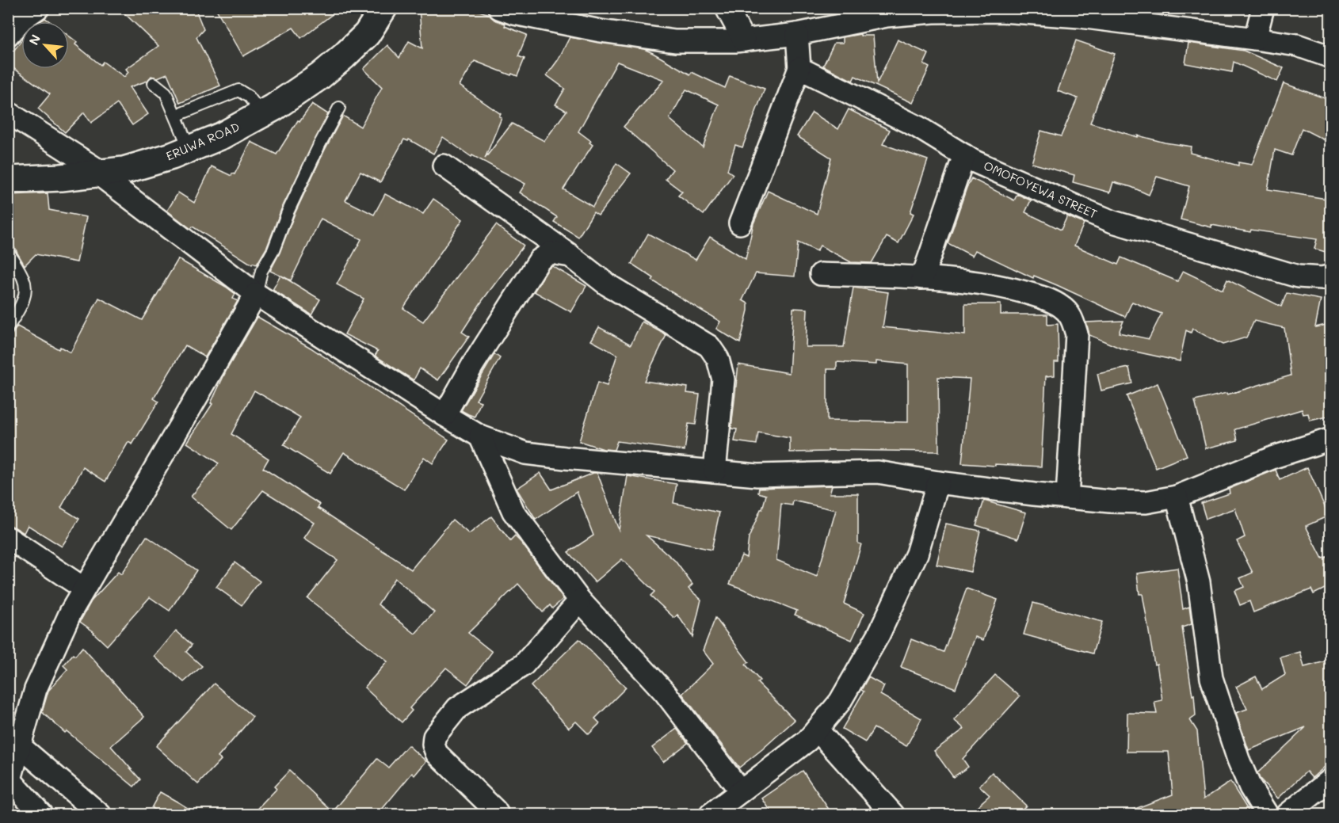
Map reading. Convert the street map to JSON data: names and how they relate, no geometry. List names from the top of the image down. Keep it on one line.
{"streets":{"main road":["ERUWA ROAD"],"street":["OMOFOYEWA STREET"]},"north":"top left"}
